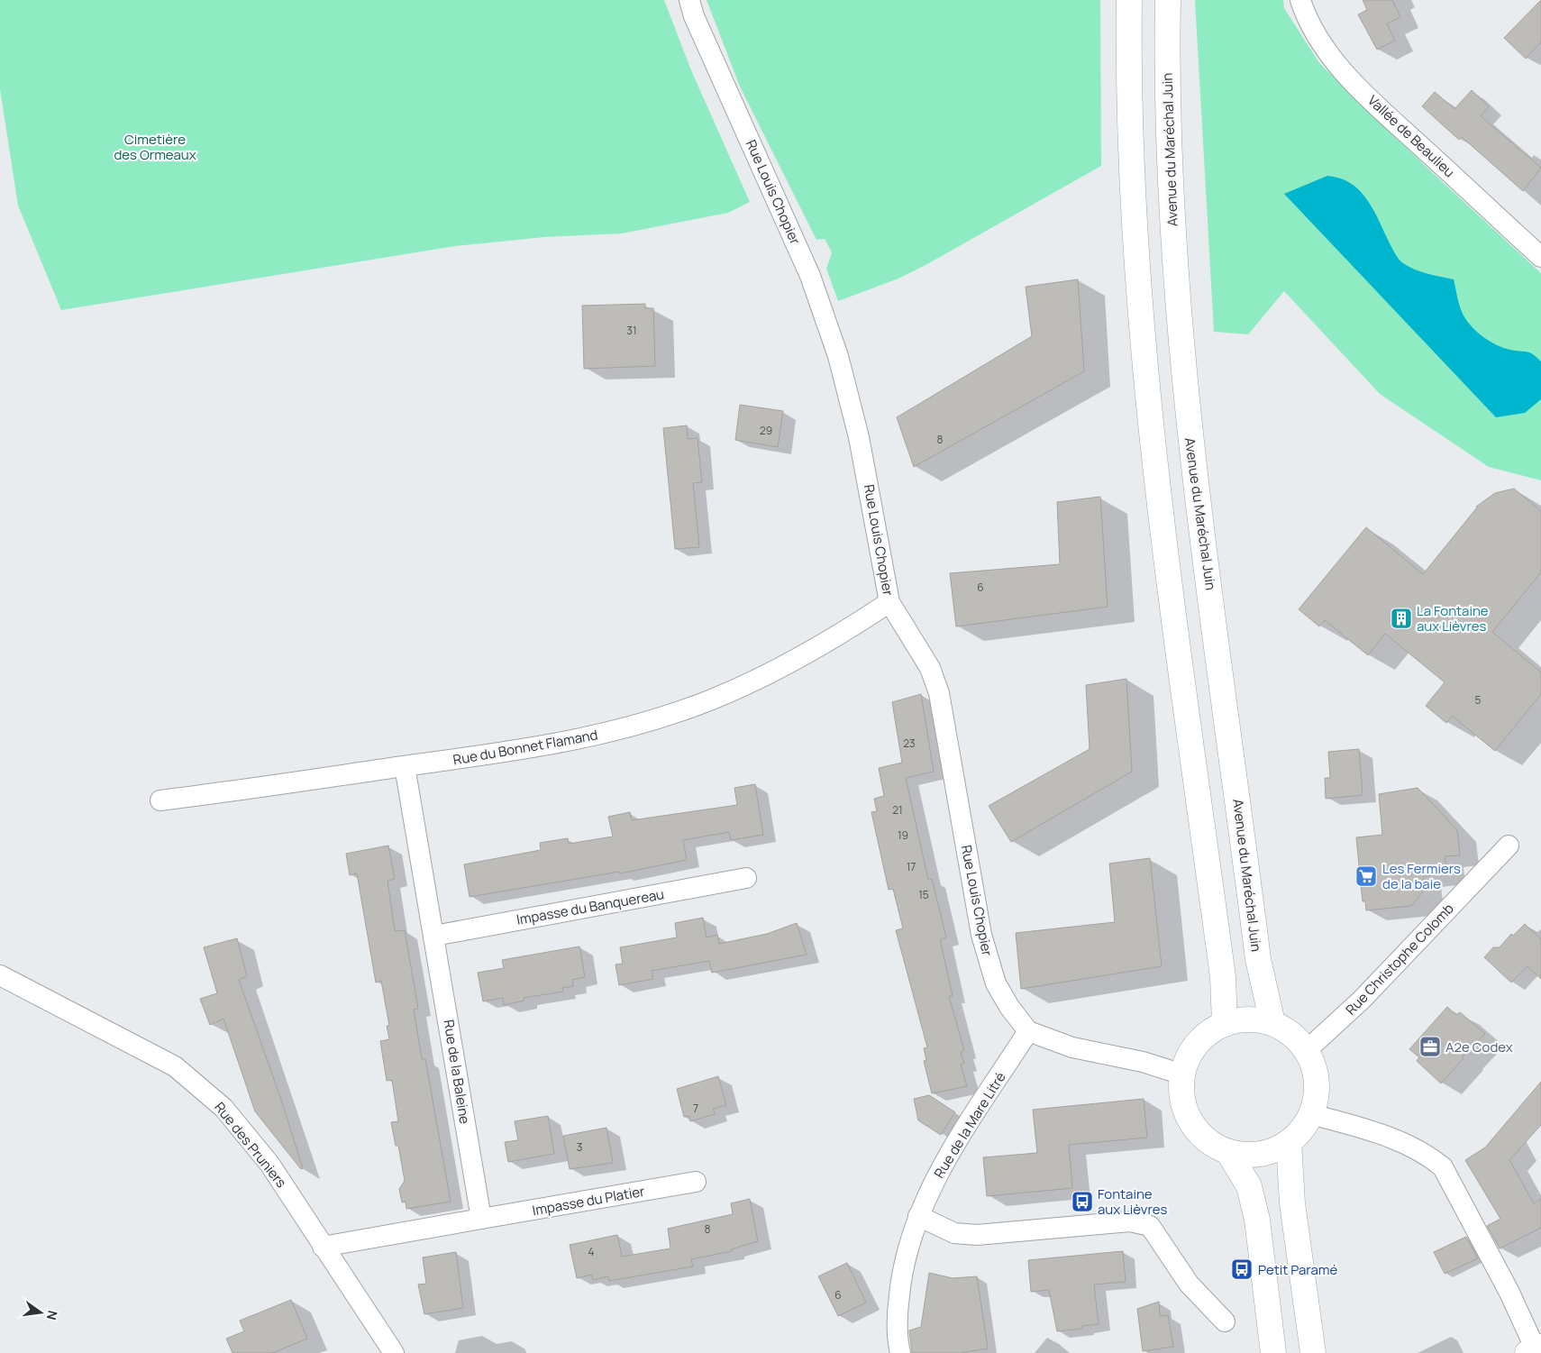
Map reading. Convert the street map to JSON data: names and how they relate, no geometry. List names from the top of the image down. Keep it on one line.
{"streets":{"main road":["Avenue du Maréchal Juin"],"street":["Vallée de Beaulieu","Rue Louis Chopier","Rue du Bonnet Flamand","Impasse du Banquereau","Rue Christophe Colomb","Rue de la Baleine","Rue de la Mare Litré","Rue des Pruniers","Impasse du Platier"]},"crossings":[["Avenue du Maréchal Juin","Rue Christophe Colomb"],["Rue Louis Chopier","Rue du Bonnet Flamand"],["Rue Louis Chopier","Rue de la Mare Litré"],["Rue du Bonnet Flamand","Rue de la Baleine"],["Impasse du Banquereau","Rue de la Baleine"],["Rue de la Baleine","Impasse du Platier"]],"parks":["Cimetière des Ormeaux"],"places":{"building":["La Fontaine aux Lièvres"],"supermarket":["Les Fermiers de la baie"],"office":["A2e Codex"],"bus stop":["Fontaine aux Lièvres","Petit Paramé"]},"house_numbers":["31","29","8","6","5","23","21","19","17","15","7","3","8","4","6"],"north":"right"}
